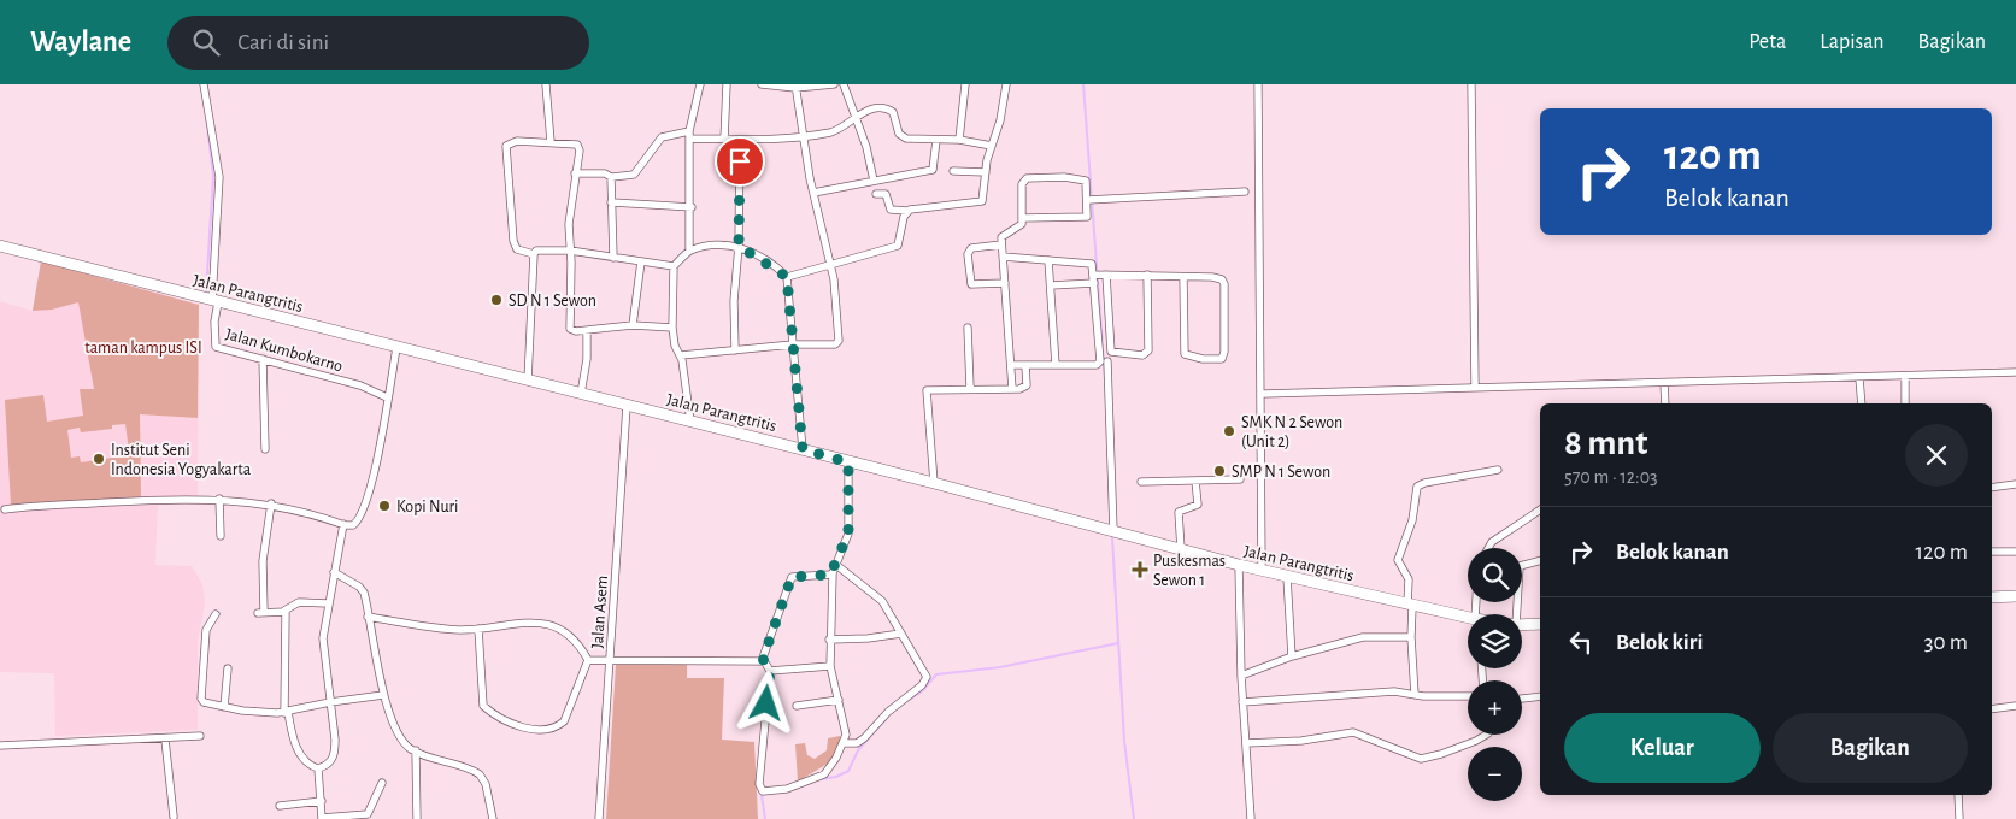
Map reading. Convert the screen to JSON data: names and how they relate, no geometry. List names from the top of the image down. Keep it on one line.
{"streets":{"main road":["Jalan Parangtritis"],"street":["Jalan Kumbokarno","Jalan Asem"]},"crossings":[["Jalan Parangtritis","Jalan Kumbokarno"],["Jalan Parangtritis","Jalan Asem"]],"parks":["taman kampus ISI"],"places":{"other":["SD N 1 Sewon","SMK N 2 Sewon (Unit 2)","Institut Seni Indonesia Yogyakarta","SMP N 1 Sewon","Kopi Nuri"],"health":["Puskesmas Sewon 1"]},"page":{"header":"Waylane","search":"Cari di sini","nav":["Peta","Lapisan","Bagikan"],"turn":["120 m","Belok kanan"],"heading":["8 mnt","570 m · 12:03"],"list":[{"name":"Belok kanan","value":"120 m"},{"name":"Belok kiri","value":"30 m"}],"map_buttons":["+","−"],"buttons":["Keluar","Bagikan"]}}
